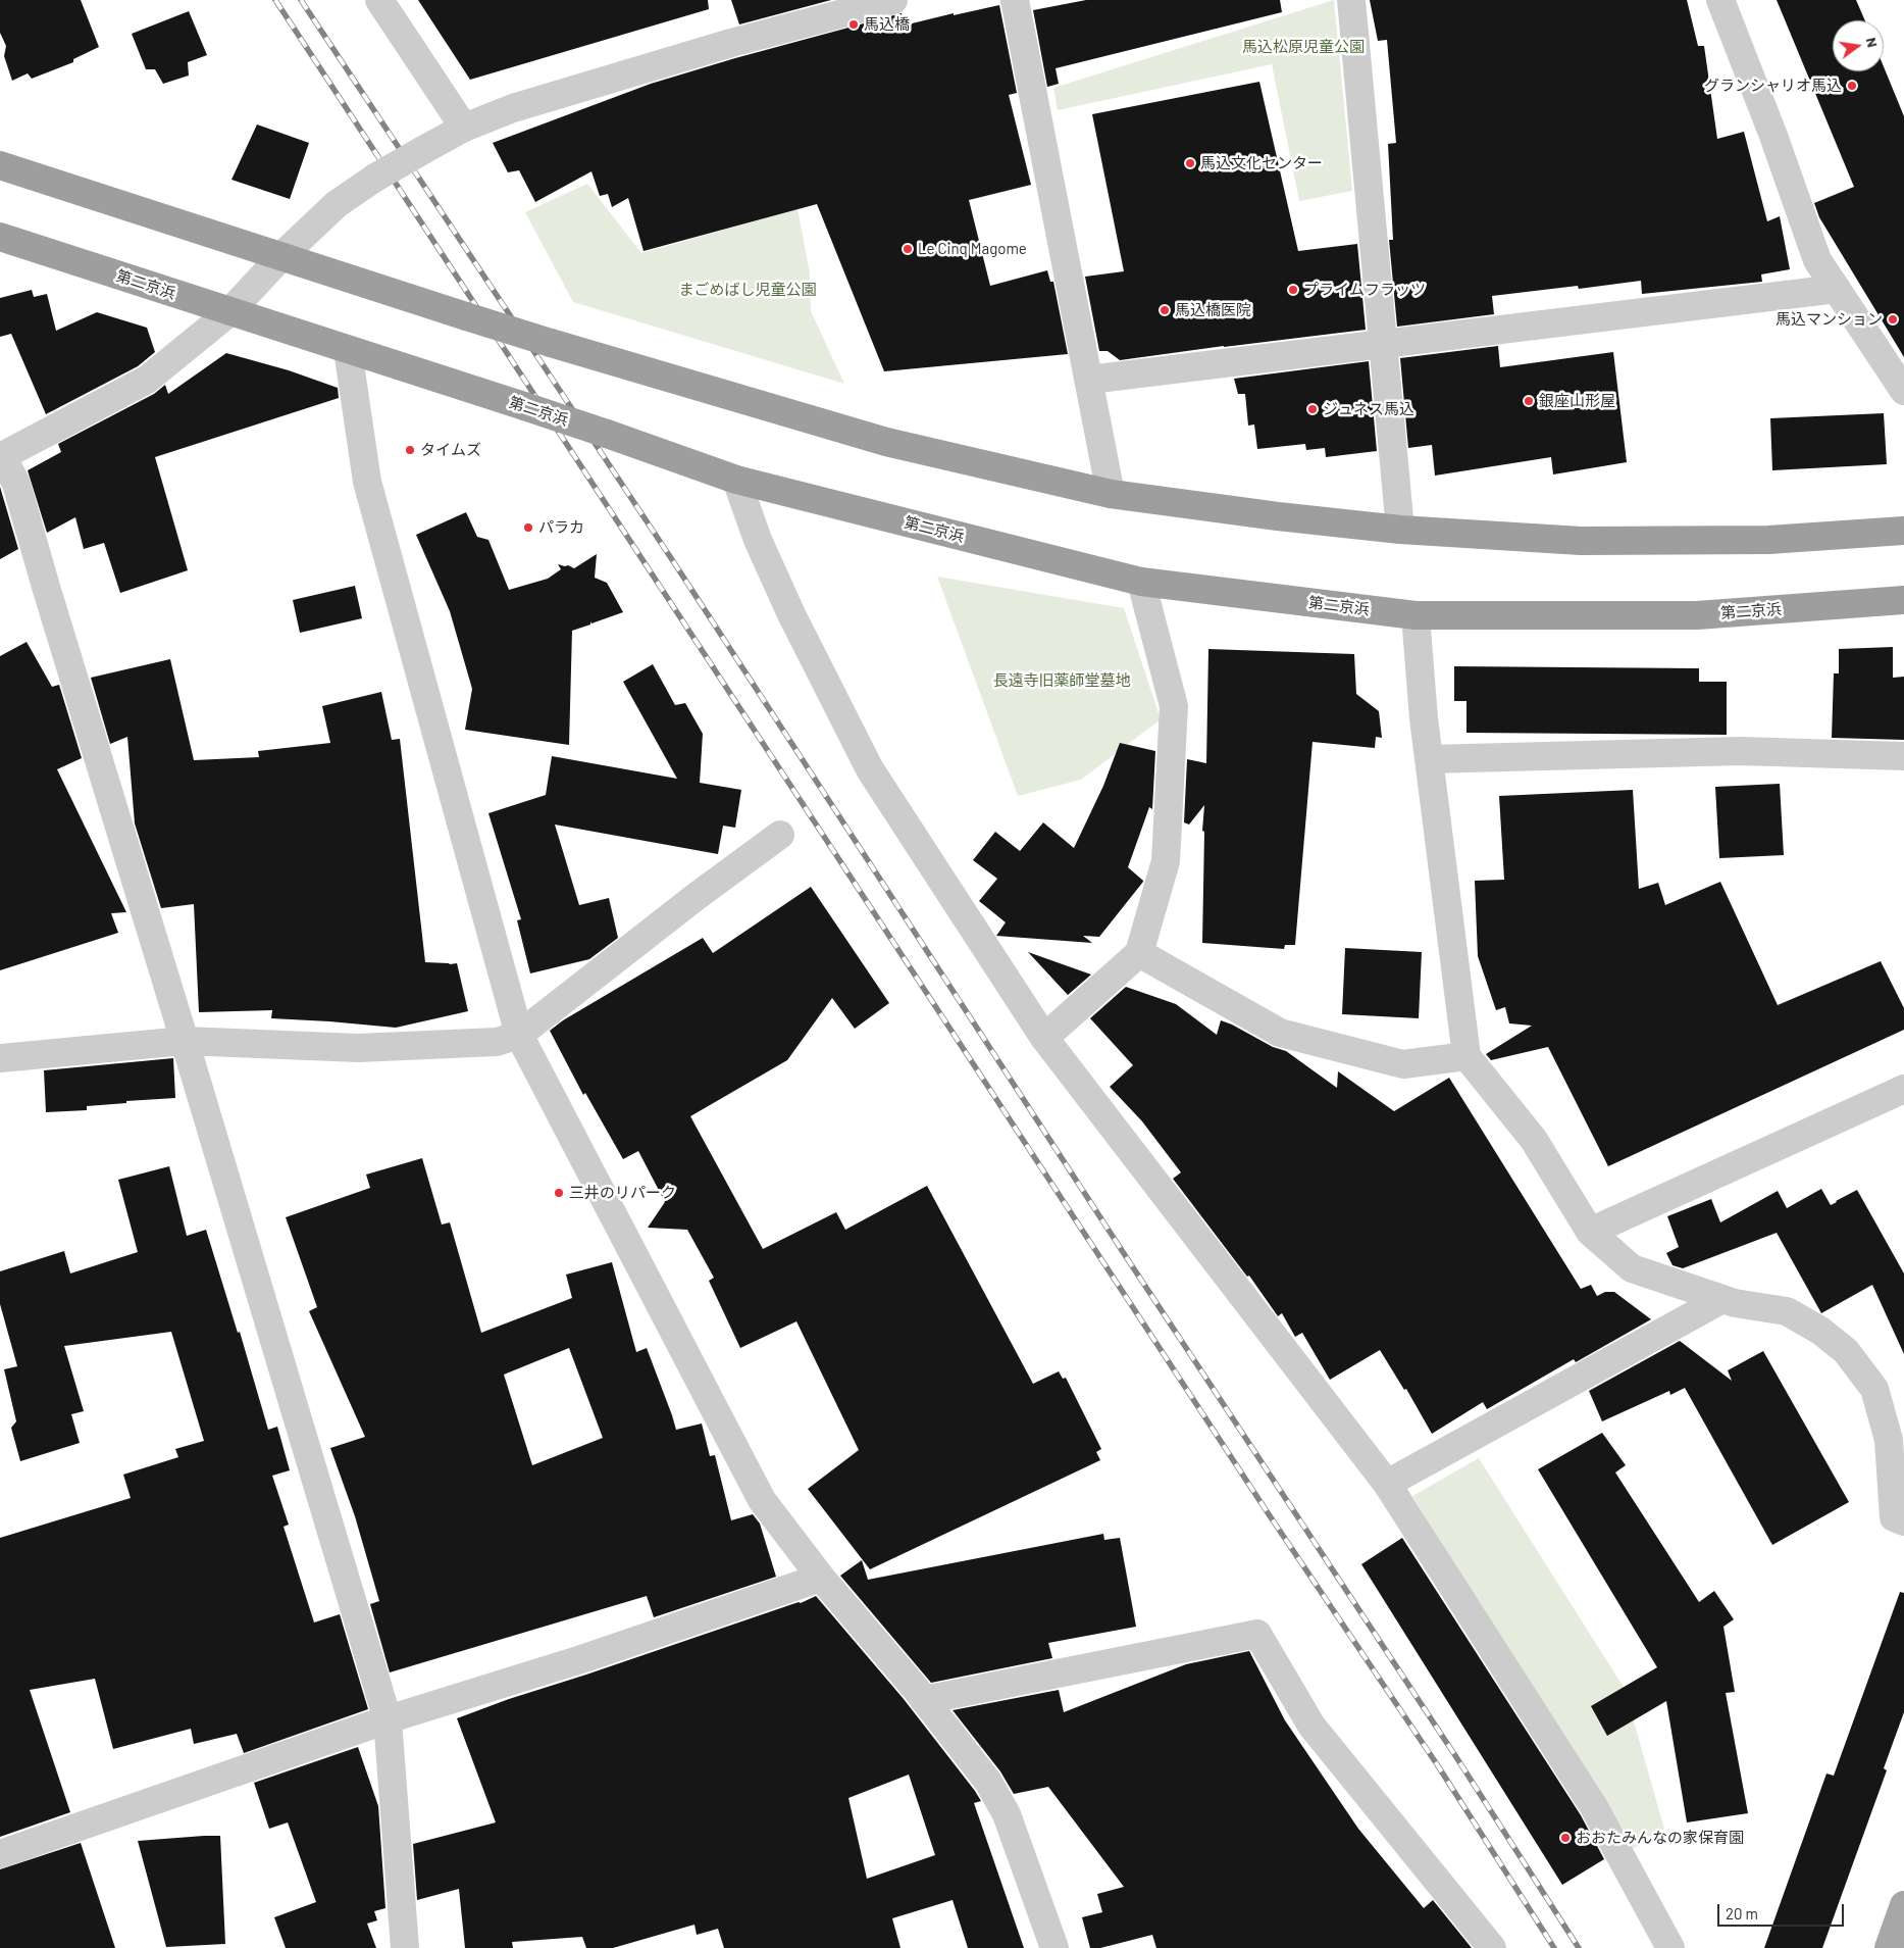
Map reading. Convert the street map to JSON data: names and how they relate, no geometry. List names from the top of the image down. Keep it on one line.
{"streets":{"highway":["第二京浜"]},"parks":["馬込松原児童公園","まごめばし児童公園","長遠寺旧薬師堂墓地"],"places":["馬込橋","グランシャリオ馬込","馬込文化センター","Le Cinq Magome","プライムフラッツ","馬込橋医院","馬込マンション","銀座山形屋","ジュネス馬込","タイムズ","パラカ","三井のリパーク","おおたみんなの家保育園"],"scale_bar":"20 m","north":"right"}
